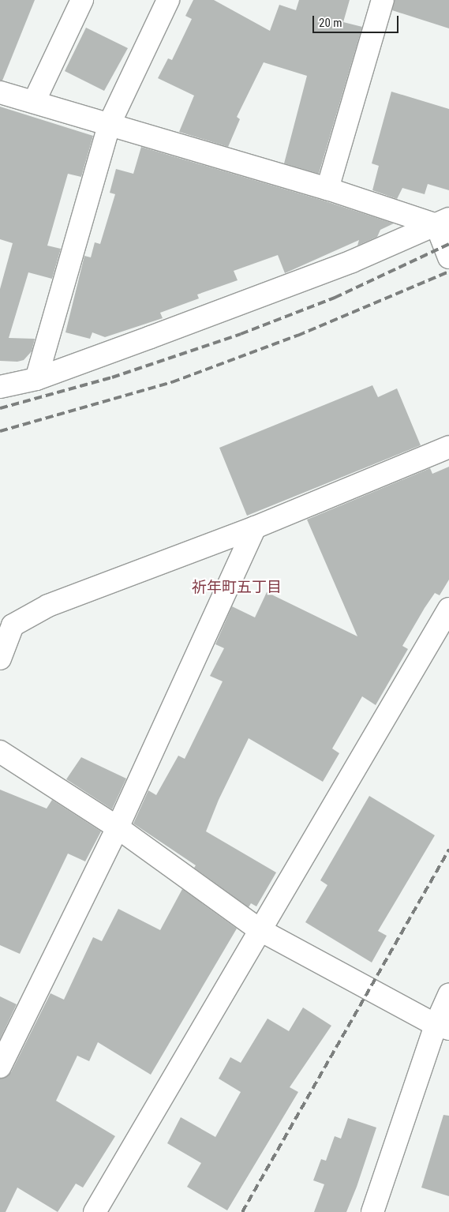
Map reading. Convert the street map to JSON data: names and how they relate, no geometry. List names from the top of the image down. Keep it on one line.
{"districts":["祈年町五丁目"],"scale_bar":"20 m"}
